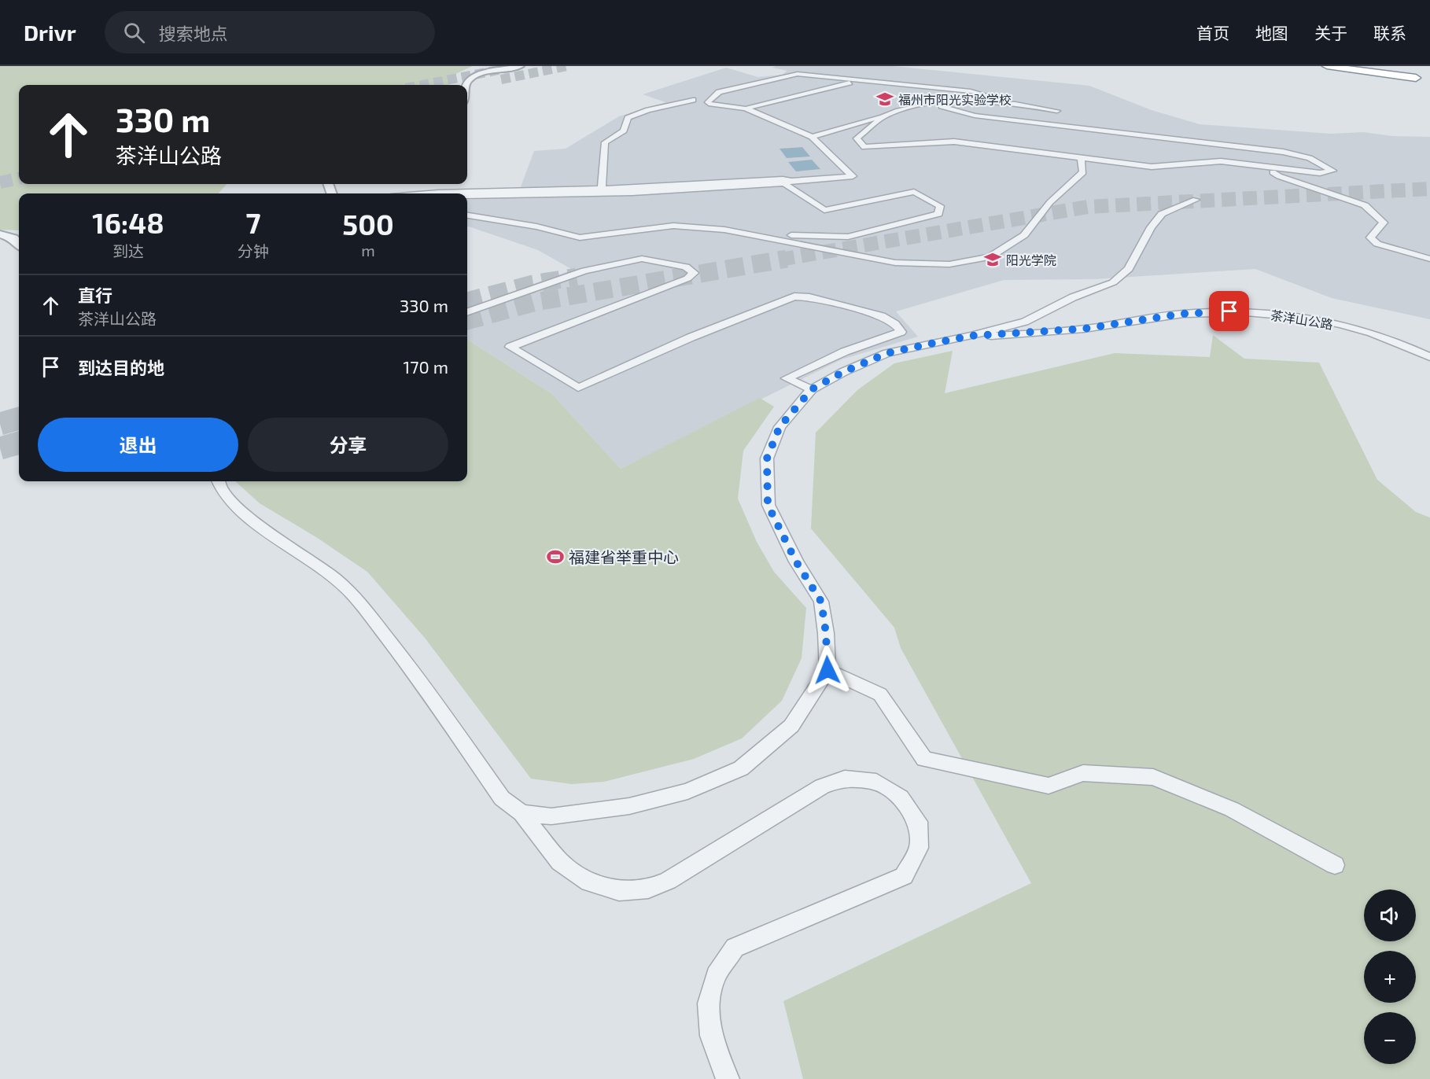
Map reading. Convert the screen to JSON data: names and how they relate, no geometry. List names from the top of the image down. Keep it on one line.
{"streets":{"street":["茶洋山公路"]},"places":{"school or university":["福州市阳光实验学校","阳光学院"],"sports":["福建省举重中心"]},"page":{"header":"Drivr","search":"搜索地点","nav":["首页","地图","关于","联系"],"turn":["330 m","茶洋山公路"],"eta":["16:48","到达","7","分钟","500","m"],"list":[{"name":"直行","note":"茶洋山公路","value":"330 m"},{"name":"到达目的地","value":"170 m"}],"buttons":["退出","分享"],"map_buttons":["+","−"]}}
